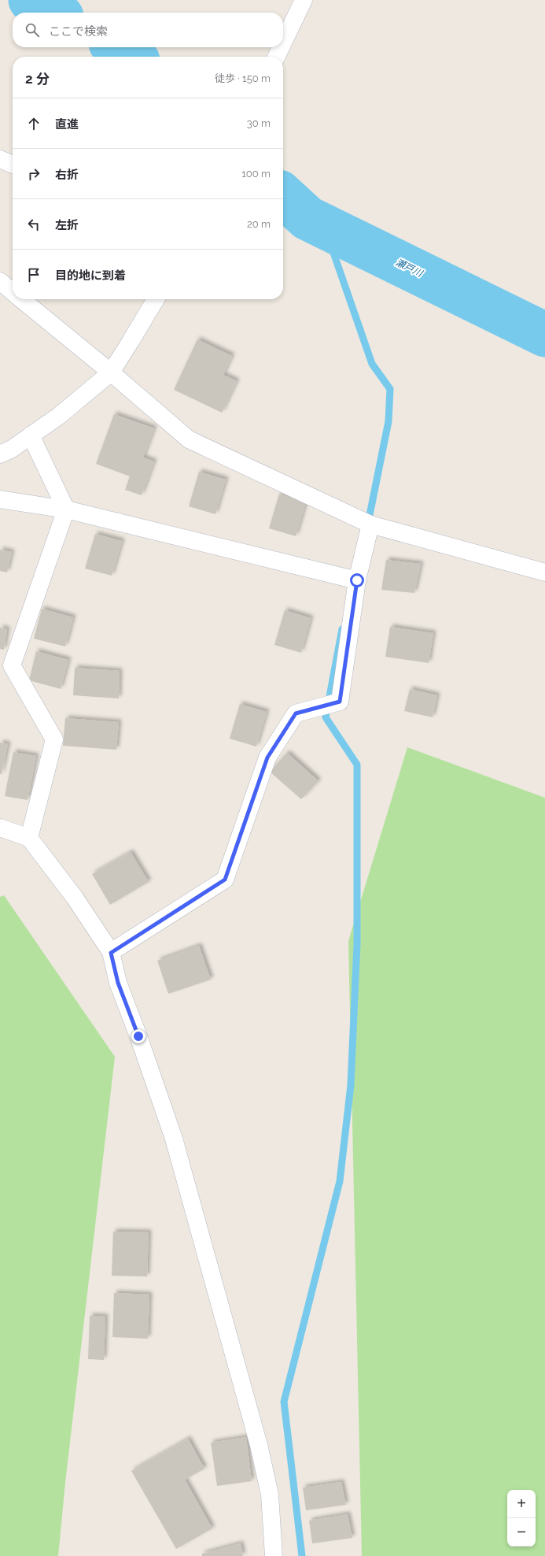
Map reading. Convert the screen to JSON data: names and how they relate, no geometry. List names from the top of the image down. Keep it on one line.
{"water":["瀬戸川"],"page":{"search":"ここで検索","heading":["2 分","徒歩 · 150 m"],"list":[["直進","30 m"],["右折","100 m"],["左折","20 m"],"目的地に到着"],"map_buttons":["+","−"]}}
